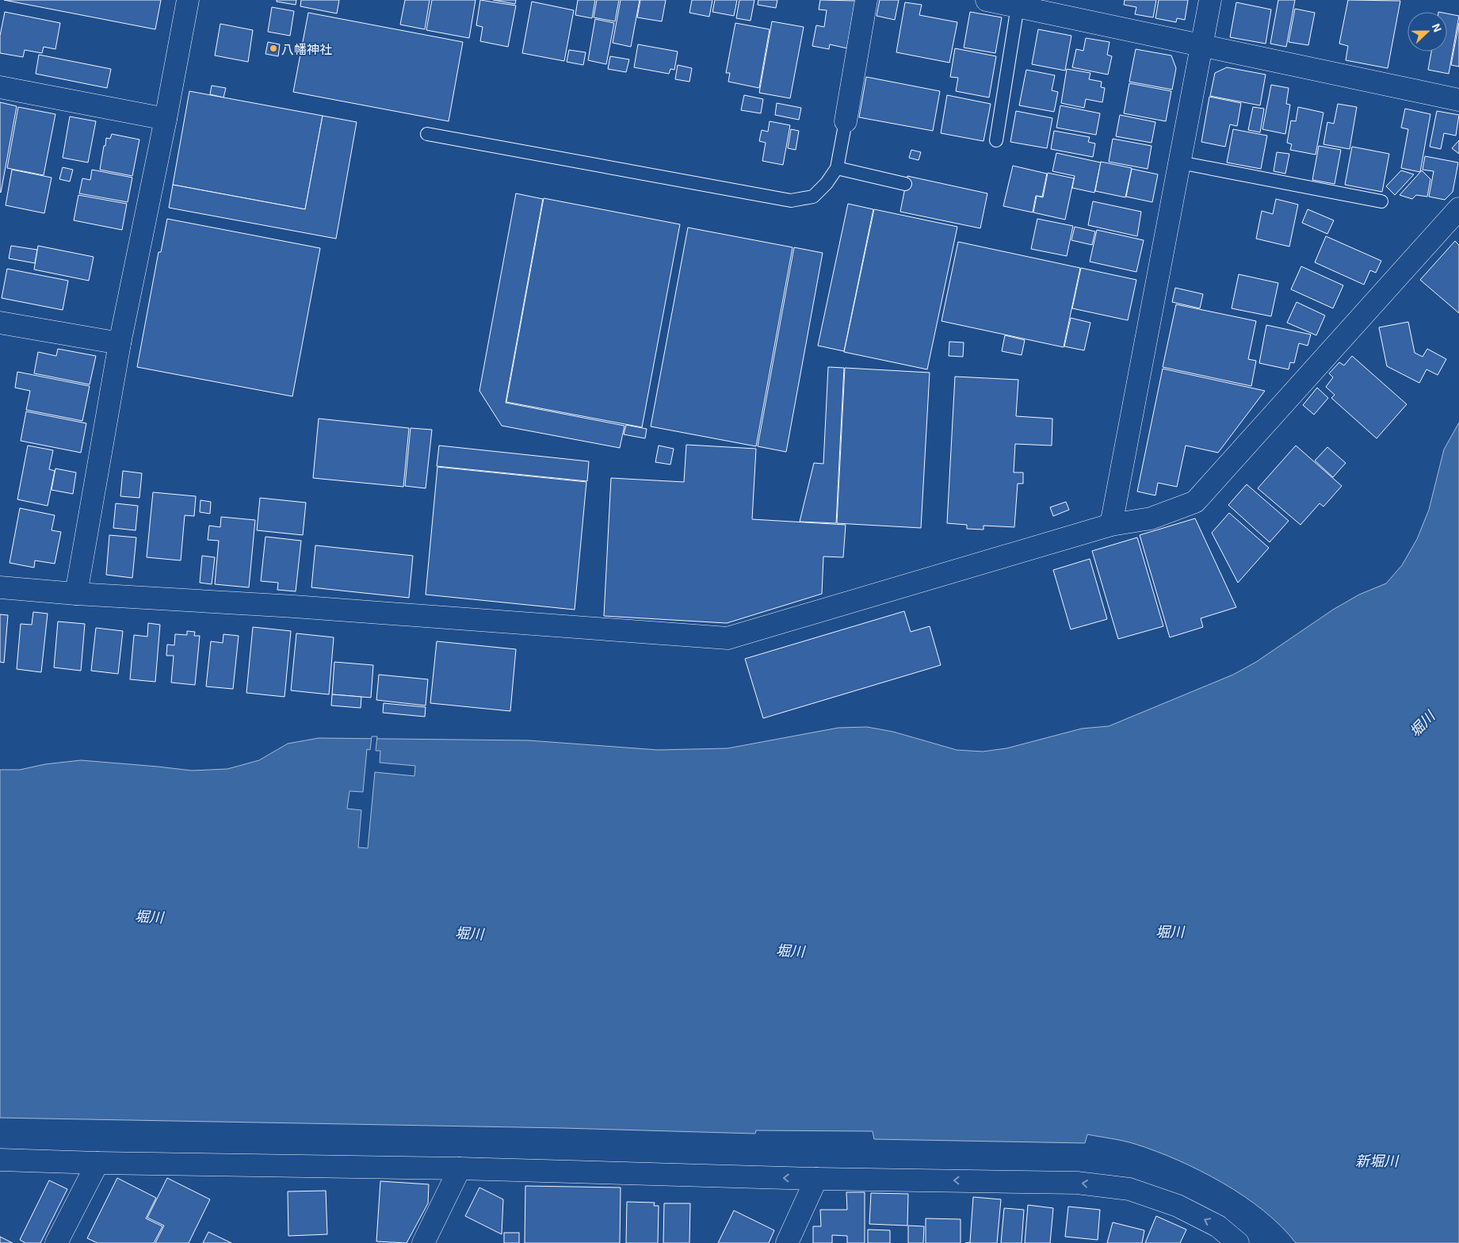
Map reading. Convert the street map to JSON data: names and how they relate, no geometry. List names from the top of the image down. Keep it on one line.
{"water":["堀川","新堀川"],"places":["八幡神社"],"north":"right"}
